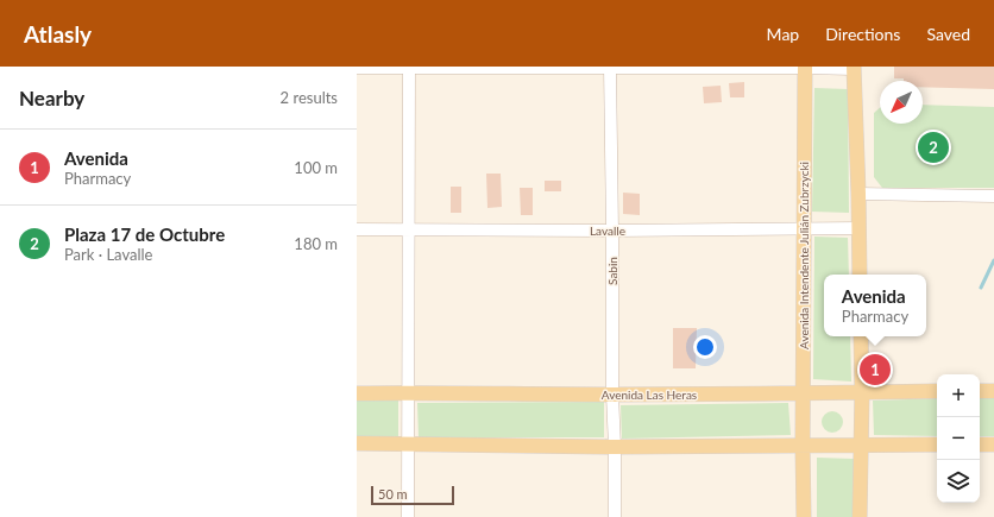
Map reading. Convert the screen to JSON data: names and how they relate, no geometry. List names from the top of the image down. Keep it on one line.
{"streets":{"main road":["Avenida Intendente Julián Zubrzycki","Avenida Las Heras"],"street":["Lavalle","Sabin"]},"crossings":[["Lavalle","Avenida Intendente Julián Zubrzycki"],["Lavalle","Sabin"],["Avenida Intendente Julián Zubrzycki","Avenida Las Heras"],["Sabin","Avenida Las Heras"]],"scale_bar":"50 m","north":"bottom left","page":{"header":"Atlasly","nav":["Map","Directions","Saved"],"heading":["Nearby","2 results"],"list":[{"mark":"1","name":"Avenida","note":"Pharmacy","value":"100 m"},{"mark":"2","name":"Plaza 17 de Octubre","note":"Park · Lavalle","value":"180 m"}],"pins":["2","1"],"popup":["Avenida","Pharmacy"],"map_buttons":["+","−"],"scale":"50 m"}}
